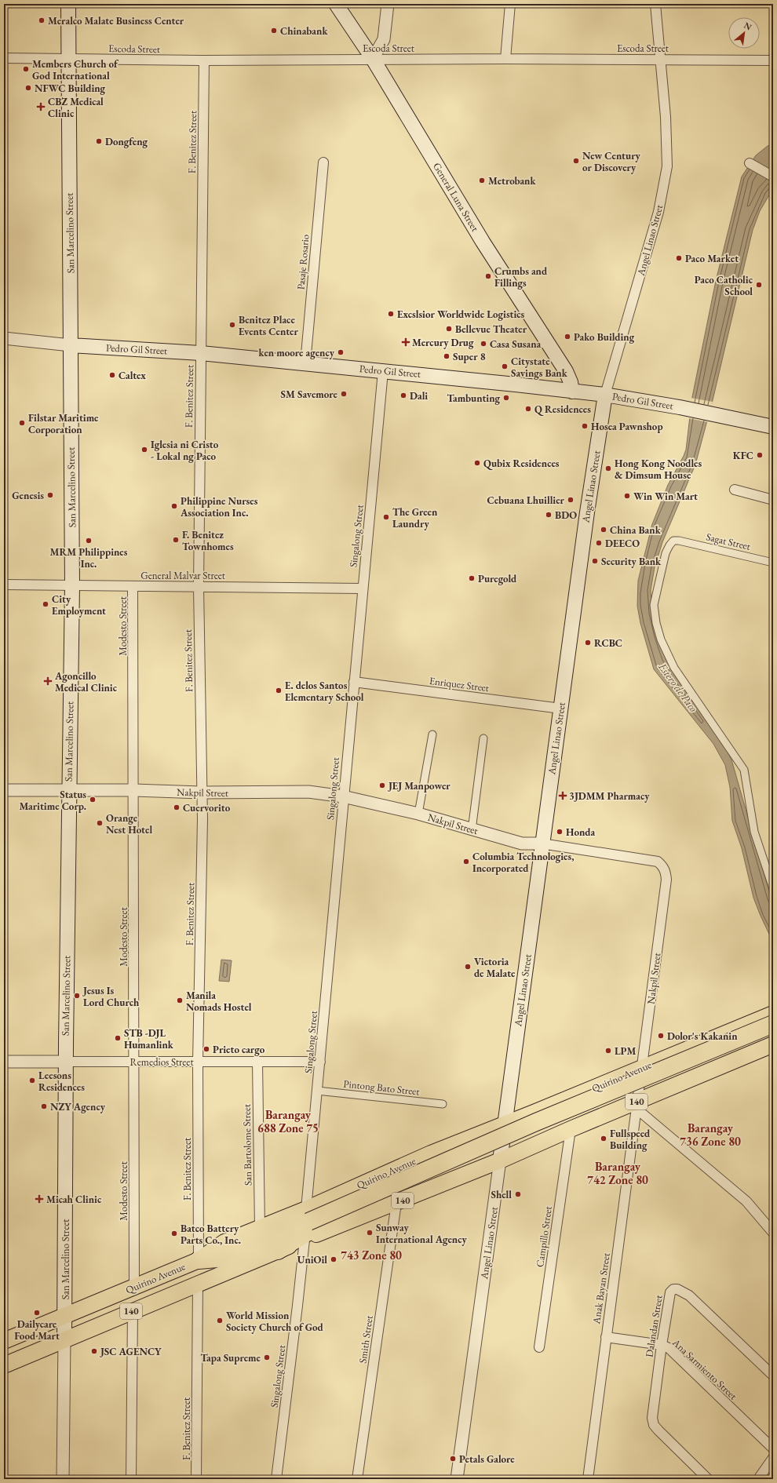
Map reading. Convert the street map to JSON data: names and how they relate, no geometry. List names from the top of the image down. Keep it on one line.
{"streets":{"main road":["General Luna Street","San Marcelino Street","Angel Linao Street","Pedro Gil Street","Quirino Avenue","140"],"street":["Escoda Street","F. Benitez Street","Pasaje Rosario","Singalong Street","Sagat Street","General Malvar Street","Modesto Street","Enriquez Street","Nakpil Street","Remedios Street","Pintong Bato Street","San Bartolome Street","Campillo Street","Anak Bayan Street","Dalandan Street","Smith Street","Ana Sarmiento Street"]},"crossings":[["Escoda Street","F. Benitez Street"],["Escoda Street","General Luna Street"],["Escoda Street","San Marcelino Street"],["Escoda Street","Angel Linao Street"],["F. Benitez Street","Pedro Gil Street"],["F. Benitez Street","General Malvar Street"],["F. Benitez Street","Nakpil Street"],["F. Benitez Street","Remedios Street"],["F. Benitez Street","Quirino Avenue"],["General Luna Street","Pedro Gil Street"],["San Marcelino Street","Pedro Gil Street"],["San Marcelino Street","General Malvar Street"],["San Marcelino Street","Nakpil Street"],["San Marcelino Street","Remedios Street"],["San Marcelino Street","Quirino Avenue"],["Angel Linao Street","Pedro Gil Street"],["Angel Linao Street","Enriquez Street"],["Angel Linao Street","Nakpil Street"],["Angel Linao Street","Quirino Avenue"],["Pasaje Rosario","Pedro Gil Street"],["Pedro Gil Street","Singalong Street"],["Singalong Street","General Malvar Street"],["Singalong Street","Enriquez Street"],["Singalong Street","Nakpil Street"],["Singalong Street","Remedios Street"],["Singalong Street","Quirino Avenue"],["Singalong Street","Pintong Bato Street"],["General Malvar Street","Modesto Street"],["Modesto Street","Nakpil Street"],["Modesto Street","Remedios Street"],["Modesto Street","Quirino Avenue"],["Nakpil Street","Quirino Avenue"],["Nakpil Street","Anak Bayan Street"],["Remedios Street","San Bartolome Street"],["Quirino Avenue","San Bartolome Street"],["Quirino Avenue","Campillo Street"],["Quirino Avenue","Anak Bayan Street"],["Quirino Avenue","Smith Street"],["Anak Bayan Street","Ana Sarmiento Street"],["Dalandan Street","Ana Sarmiento Street"]],"districts":["Barangay 688 Zone 75","Barangay 736 Zone 80","Barangay 742 Zone 80","743 Zone 80"],"water":["Estero de Paco"],"places":{"other":["Meralco Malate Business Center","Chinabank","Members Church of God International","NFWC Building","Dongfeng","New Century or Discovery","Metrobank","Paco Market","Crumbs and Fillings","Paco Catholic School","Excslsior Worldwide Logistics","Benitez Place Events Center","Bellevue Theater","Pako Building","Casa Susana","ken moore agency","Super 8","Citystate Savings Bank","Caltex","SM Savemore","Dali","Tambunting","Q Residences","Filstar Maritime Corporation","Hosea Pawnshop","Iglesia ni Cristo - Lokal ng Paco","KFC","Qubix Residences","Hong Kong Noodles & Dimsum House","Genesis","Win Win Mart","Cebuana Lhuillier","Philippine Nurses Association Inc.","BDO","The Green Laundry","China Bank","F. Benitez Townhomes","MRM Philippines Inc.","DEECO","Security Bank","Puregold","City Employment","RCBC","E. delos Santos Elementary School","JEJ Manpower","Status Maritime Corp.","Cuervorito","Orange Nest Hotel","Honda","Columbia Technologies, Incorporated","Victoria de Malate","Jesus Is Lord Church","Manila Nomads Hostel","Dolor's Kakanin","STB -DJL Humanlink","Prieto cargo","LPM","Leesons Residences","NZY Agency","Fullspeed Building","Shell","Sunway International Agency","Batco Battery Parts Co., Inc.","UniOil","Dailycare Food Mart","World Mission Society Church of God","JSC AGENCY","Tapa Supreme","Petals Galore"],"health":["CBZ Medical Clinic","Mercury Drug","Agoncillo Medical Clinic","3JDMM Pharmacy","Micah Clinic"]},"north":"top right"}
